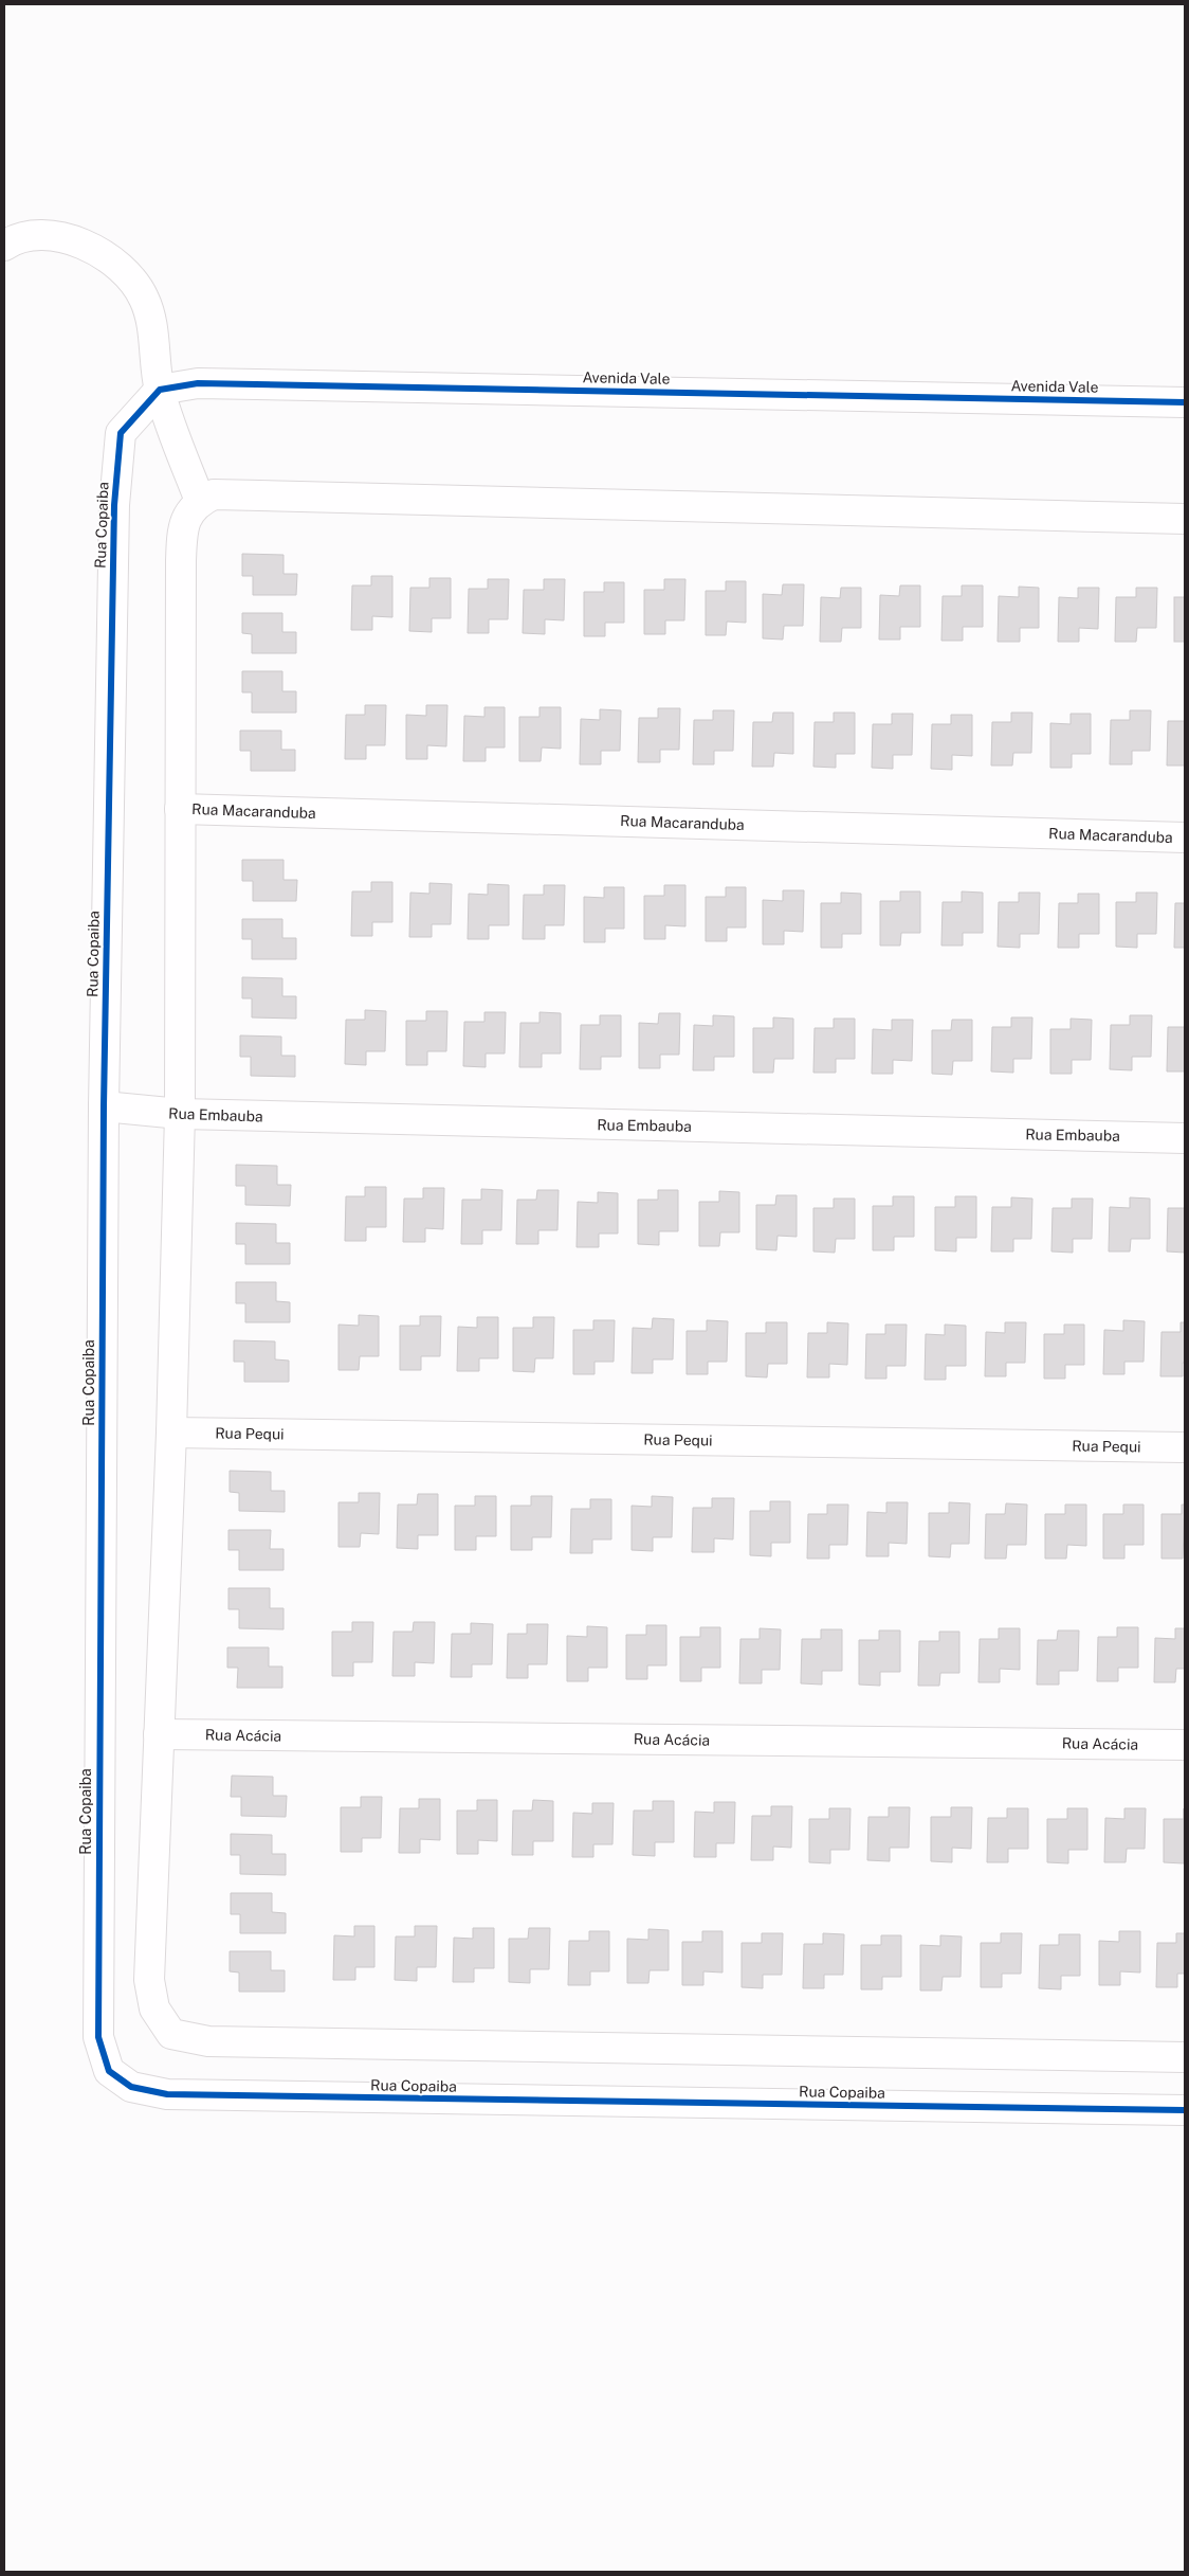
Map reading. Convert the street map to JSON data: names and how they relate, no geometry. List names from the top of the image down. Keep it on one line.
{"streets":{"street":["Avenida Vale","Rua Copaiba","Rua Macaranduba","Rua Embauba","Rua Pequi","Rua Acácia"]},"crossings":[["Avenida Vale","Rua Copaiba"],["Rua Copaiba","Rua Embauba"]]}
